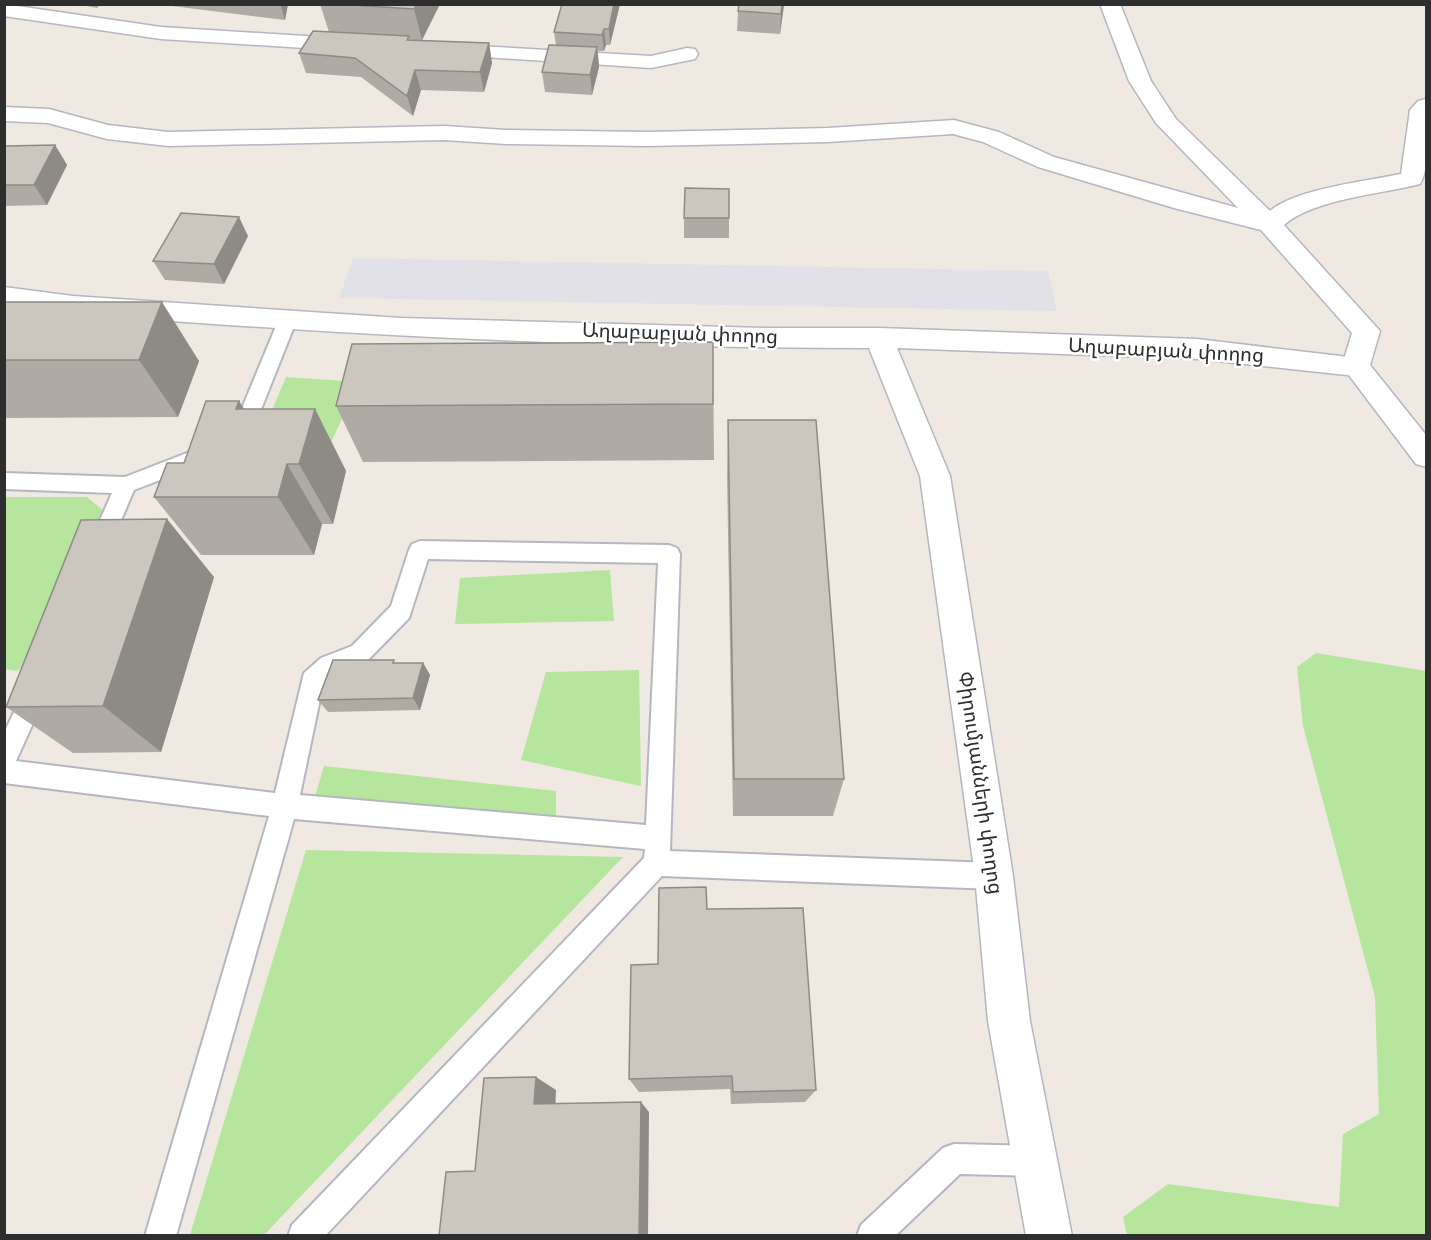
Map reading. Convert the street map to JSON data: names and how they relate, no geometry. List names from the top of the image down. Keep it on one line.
{"streets":{"street":["Աղաբաբյան փողոց","Փիրումյանների փողոց"]},"crossings":[["Աղաբաբյան փողոց","Փիրումյանների փողոց"]]}
